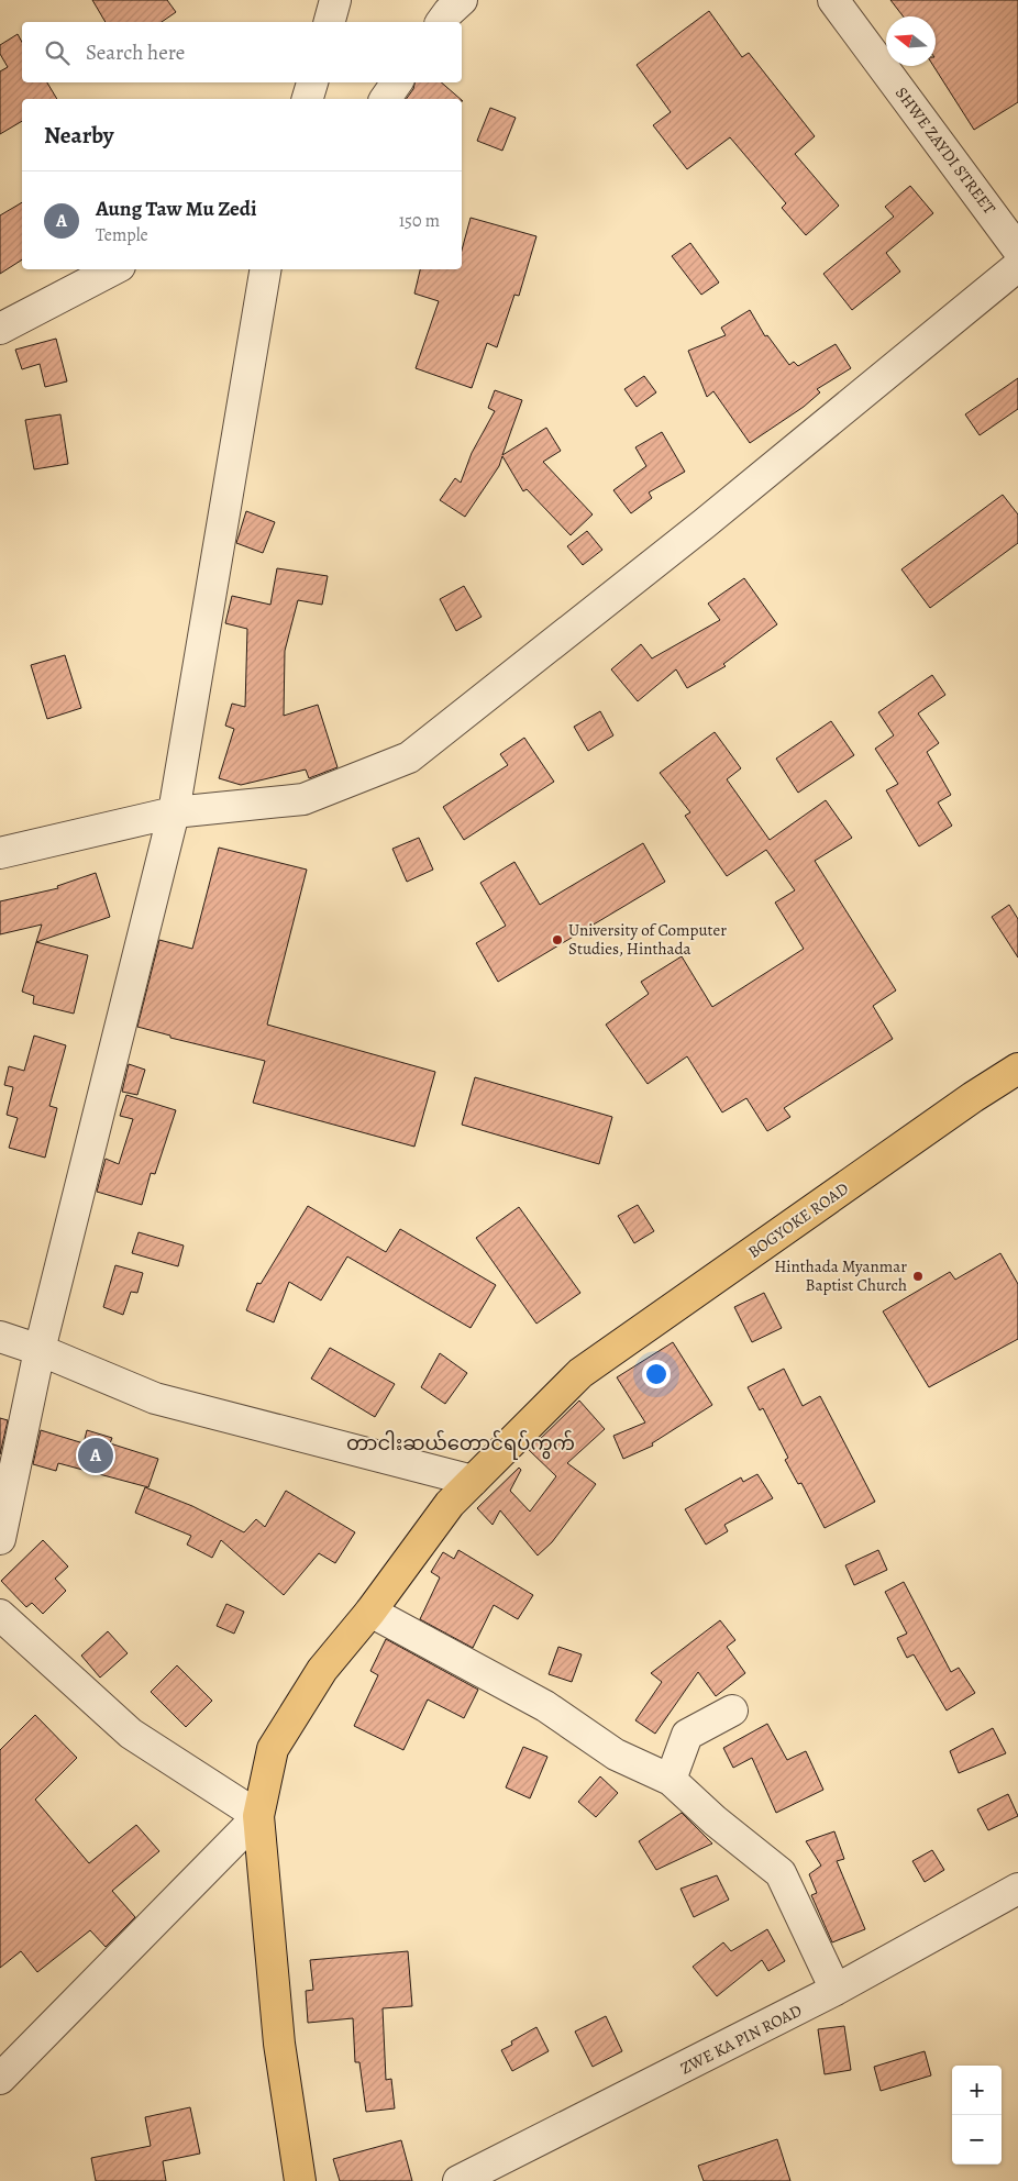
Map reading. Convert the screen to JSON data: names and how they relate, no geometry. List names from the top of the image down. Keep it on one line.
{"streets":{"main road":["BOGYOKE ROAD"],"street":["SHWE ZAYDI STREET","ZWE KA PIN ROAD"]},"districts":["တာငါးဆယ်တောင်ရပ်ကွက်"],"places":["University of Computer Studies, Hinthada","Hinthada Myanmar Baptist Church"],"north":"left","page":{"search":"Search here","heading":"Nearby","list":[{"mark":"A","name":"Aung Taw Mu Zedi","note":"Temple","value":"150 m"}],"pins":"A","map_buttons":["+","−"]}}
